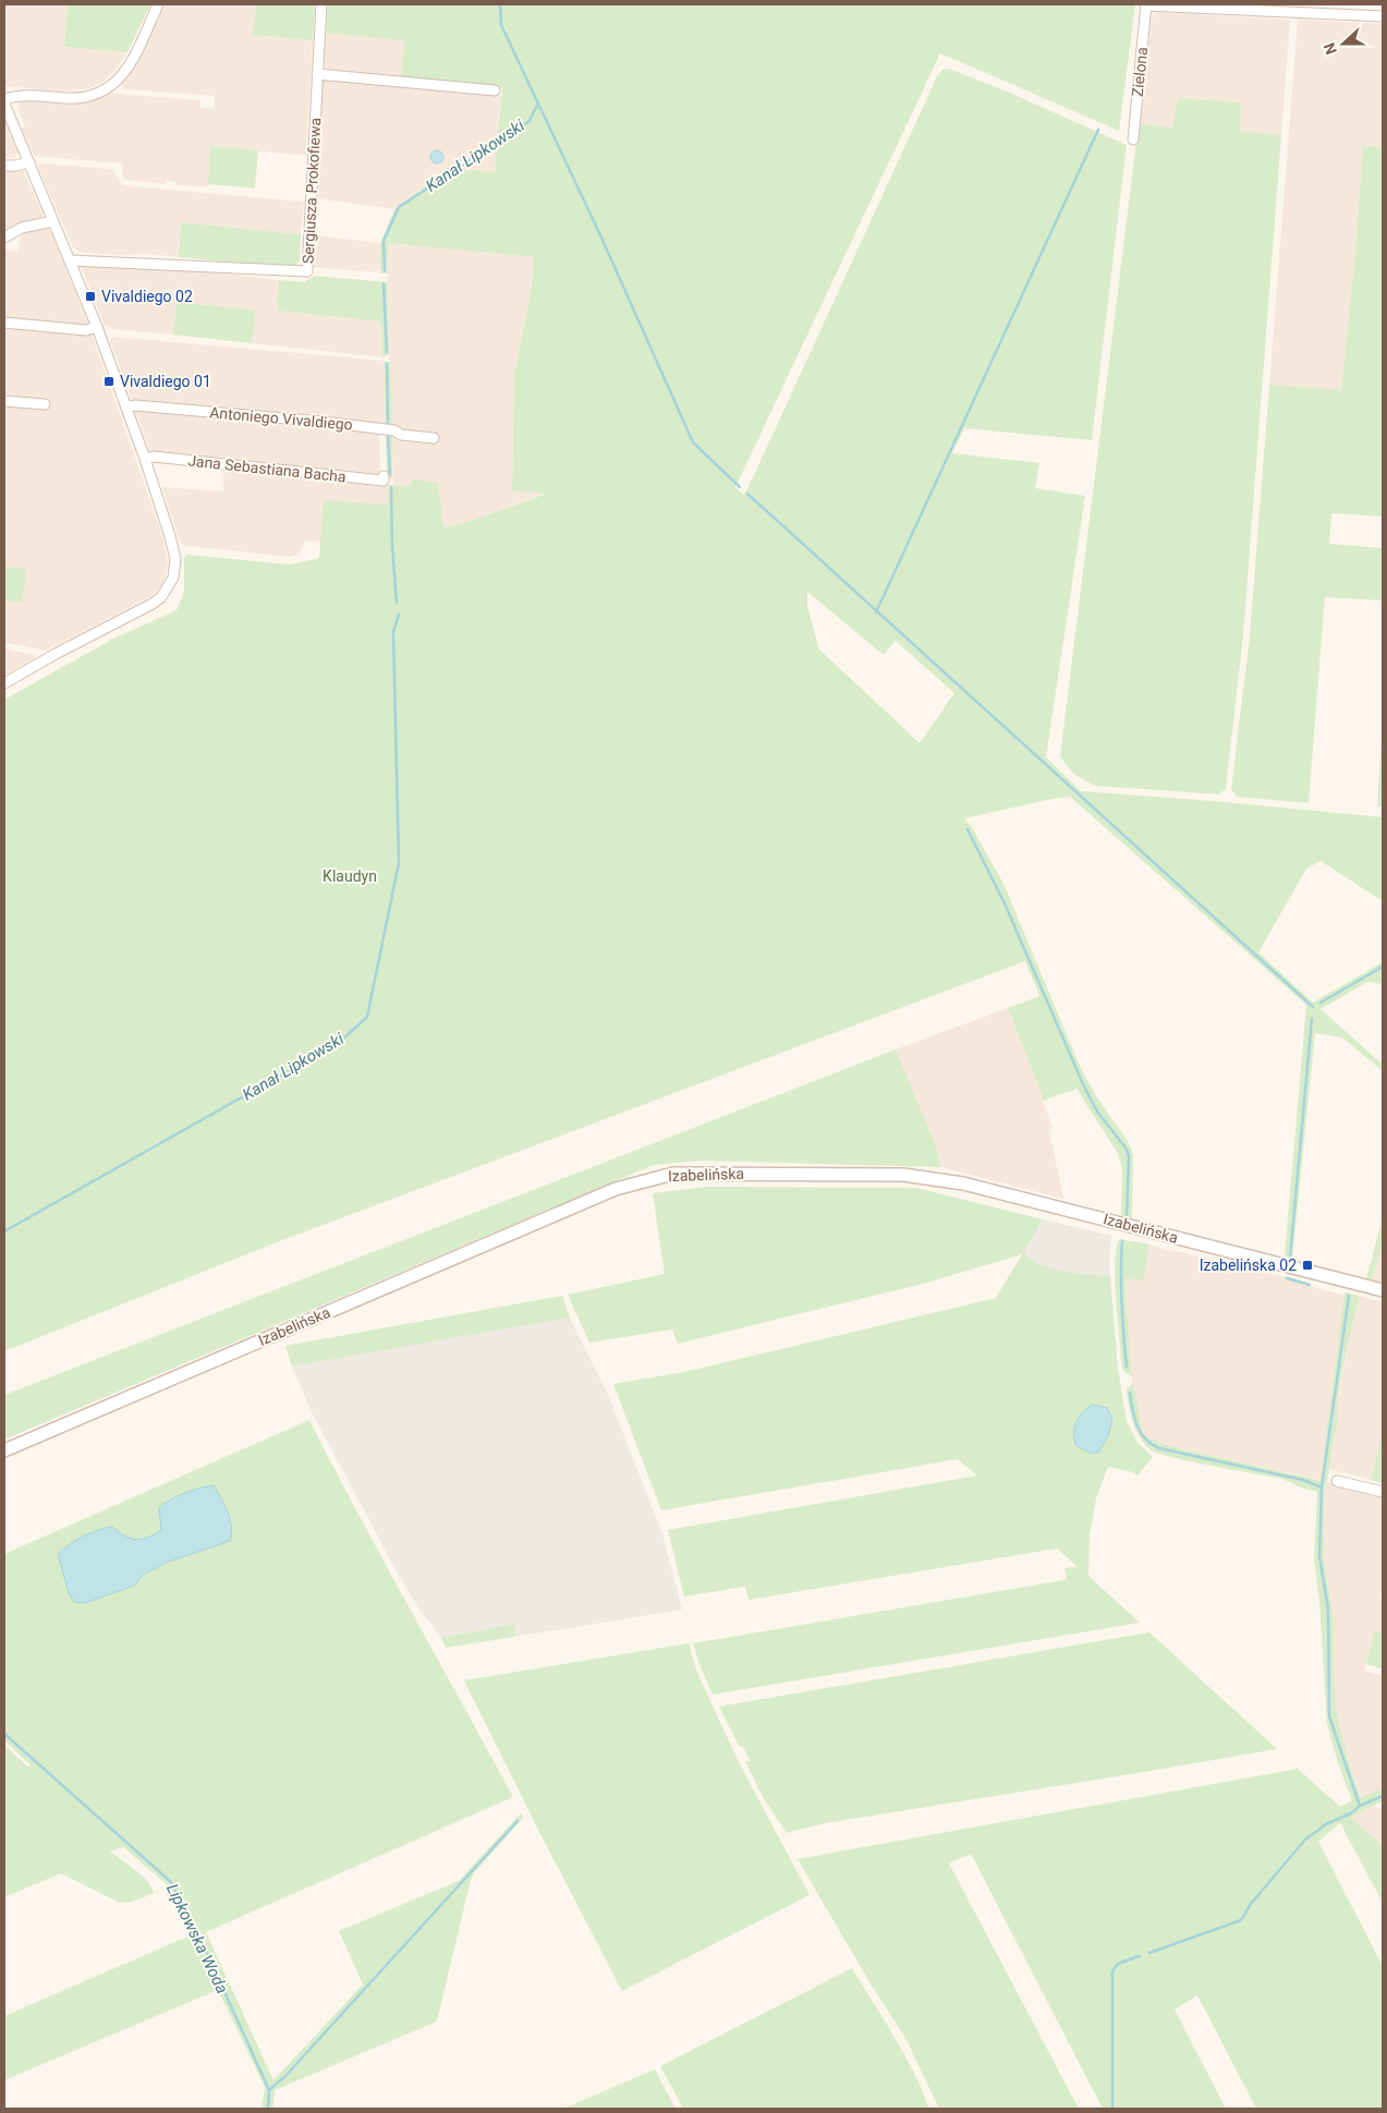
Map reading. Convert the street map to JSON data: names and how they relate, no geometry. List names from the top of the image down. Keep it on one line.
{"streets":{"street":["Zielona","Sergiusza Prokofiewa","Antoniego Vivaldiego","Jana Sebastiana Bacha","Izabelińska"]},"water":["Kanał Lipkowski","Lipkowska Woda"],"parks":["Klaudyn"],"places":{"transit":["Vivaldiego 02","Vivaldiego 01","Izabelińska 02"]},"north":"left"}
